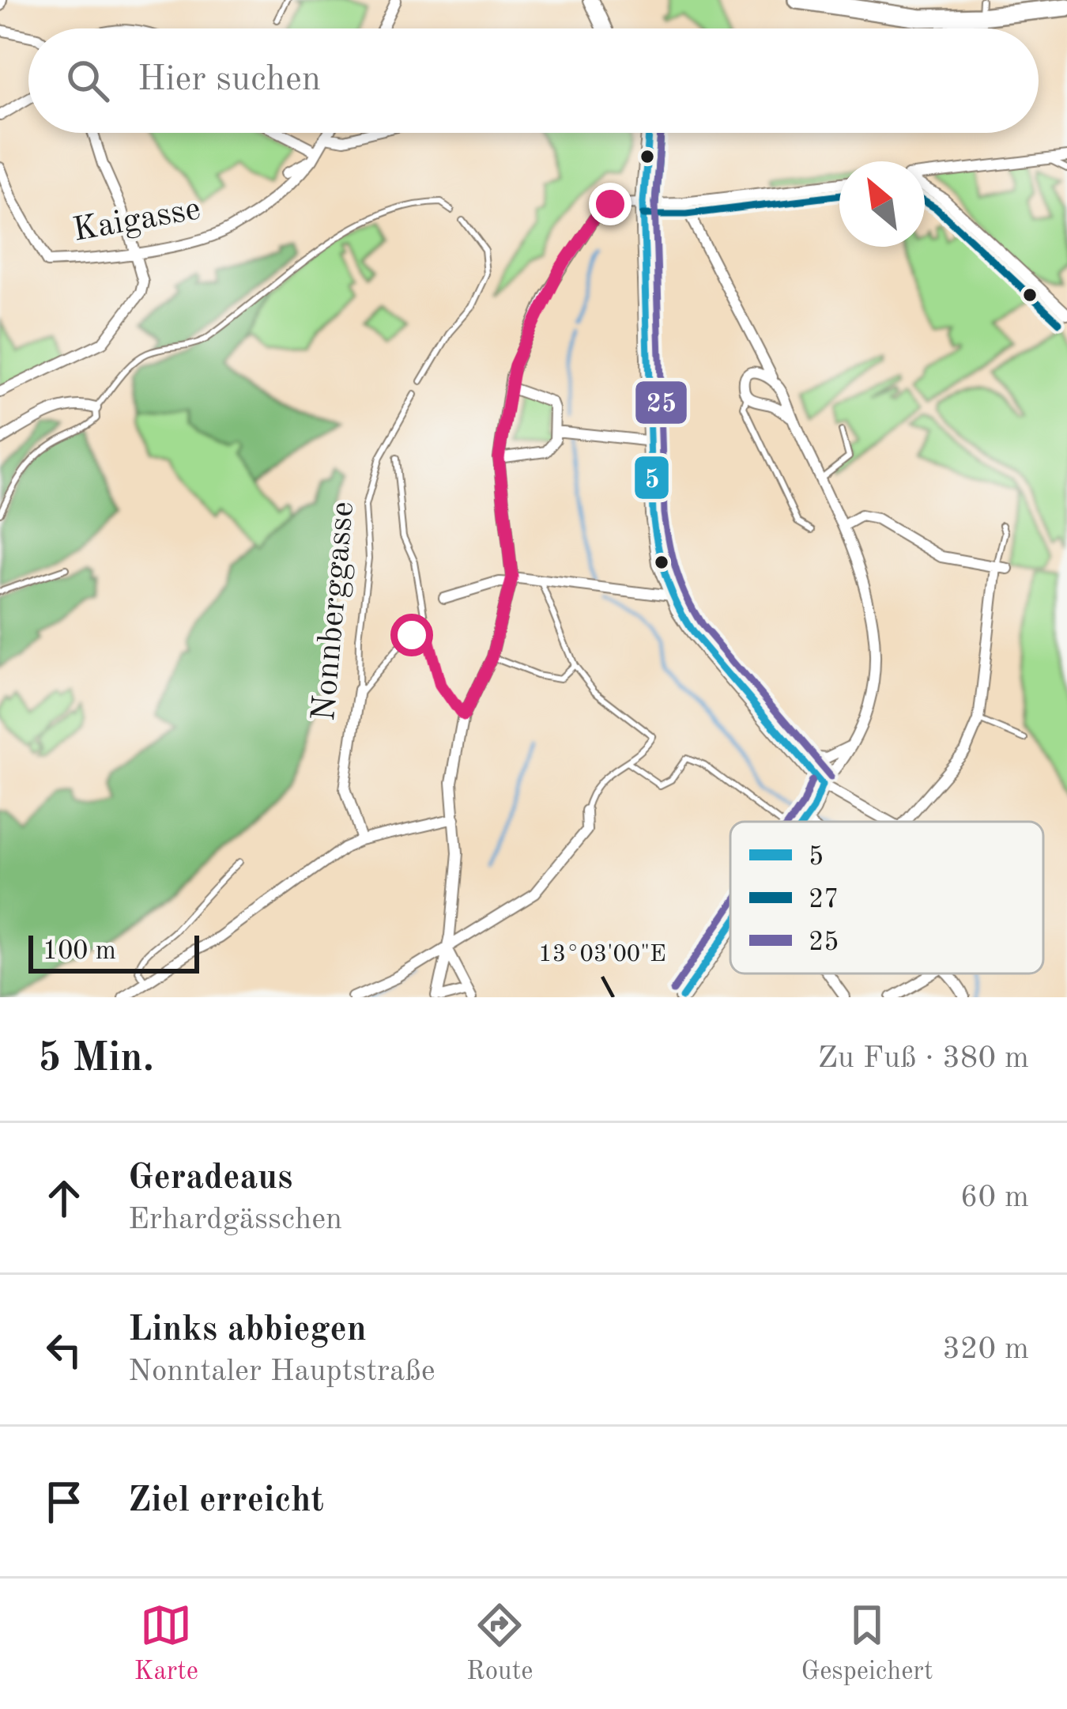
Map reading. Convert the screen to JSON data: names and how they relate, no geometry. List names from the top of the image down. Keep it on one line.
{"streets":{"street":["Kaigasse","Nonnberggasse"]},"lines":["transit line 5","transit line 27","transit line 25"],"legend":["5","27","25"],"scale_bar":"100 m","north":"top left","page":{"search":"Hier suchen","scale":"100 m","heading":["5 Min.","Zu Fuß · 380 m"],"list":[["Geradeaus","Erhardgässchen","60 m"],["Links abbiegen","Nonntaler Hauptstraße","320 m"],"Ziel erreicht"],"nav":["Karte","Route","Gespeichert"]},"coordinates":["13°03'00\"E"]}
